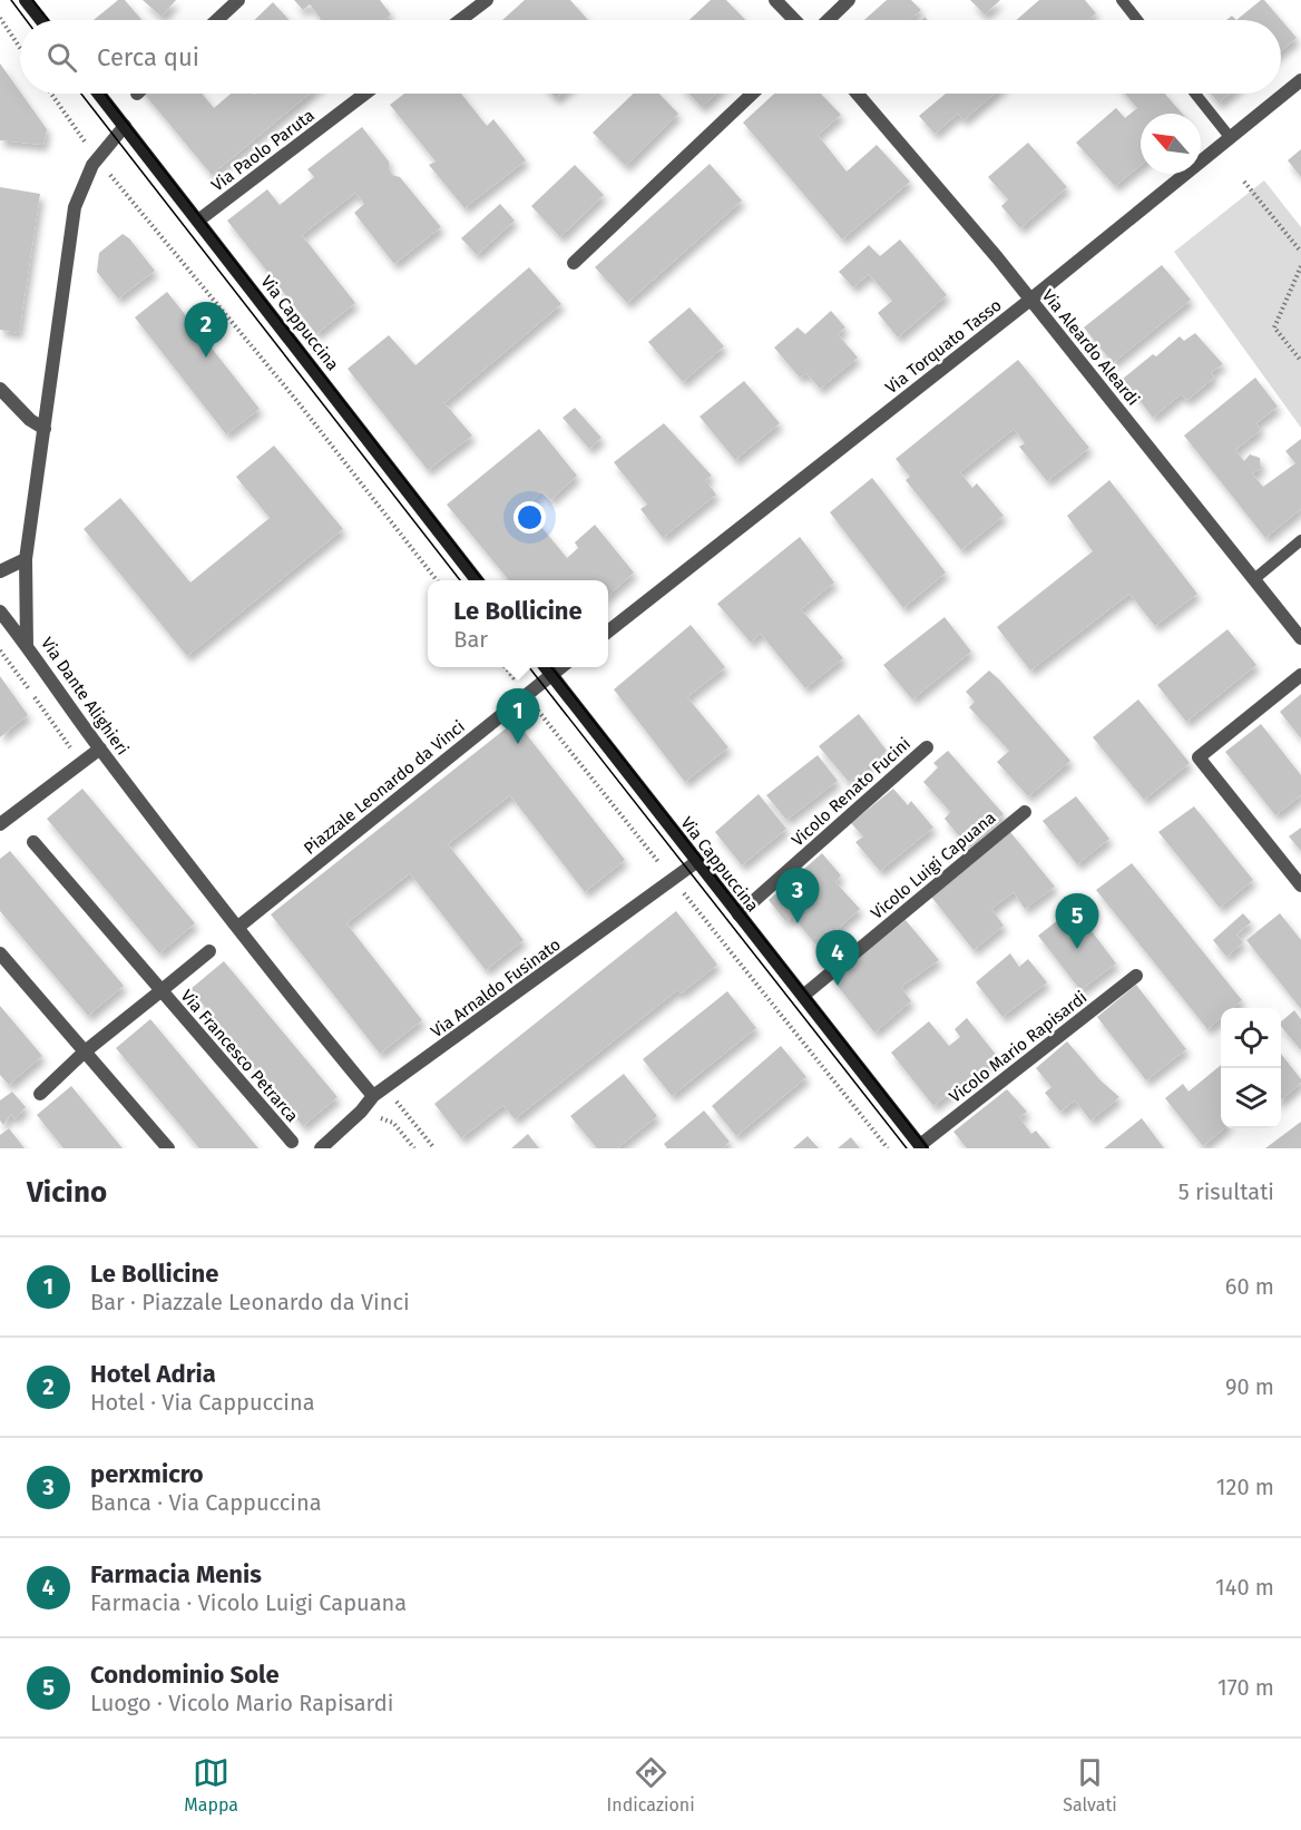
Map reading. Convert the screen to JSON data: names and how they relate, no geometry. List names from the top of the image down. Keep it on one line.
{"streets":{"street":["Via Paolo Paruta","Via Cappuccina","Via Torquato Tasso","Via Aleardo Aleardi","Via Dante Alighieri","Piazzale Leonardo da Vinci","Vicolo Renato Fucini","Vicolo Luigi Capuana","Via Arnaldo Fusinato","Vicolo Mario Rapisardi","Via Francesco Petrarca"]},"crossings":[["Via Paolo Paruta","Via Cappuccina"],["Via Cappuccina","Via Dante Alighieri"],["Via Cappuccina","Piazzale Leonardo da Vinci"],["Via Cappuccina","Vicolo Renato Fucini"],["Via Cappuccina","Vicolo Luigi Capuana"],["Via Cappuccina","Via Arnaldo Fusinato"],["Via Cappuccina","Vicolo Mario Rapisardi"],["Via Torquato Tasso","Via Aleardo Aleardi"],["Via Dante Alighieri","Piazzale Leonardo da Vinci"],["Via Dante Alighieri","Via Arnaldo Fusinato"]],"north":"top left","page":{"search":"Cerca qui","pins":["2","1","3","5","4"],"popup":["Le Bollicine","Bar"],"heading":["Vicino","5 risultati"],"list":[{"mark":"1","name":"Le Bollicine","note":"Bar · Piazzale Leonardo da Vinci","value":"60 m"},{"mark":"2","name":"Hotel Adria","note":"Hotel · Via Cappuccina","value":"90 m"},{"mark":"3","name":"perxmicro","note":"Banca · Via Cappuccina","value":"120 m"},{"mark":"4","name":"Farmacia Menis","note":"Farmacia · Vicolo Luigi Capuana","value":"140 m"},{"mark":"5","name":"Condominio Sole","note":"Luogo · Vicolo Mario Rapisardi","value":"170 m"}],"nav":["Mappa","Indicazioni","Salvati"]}}
